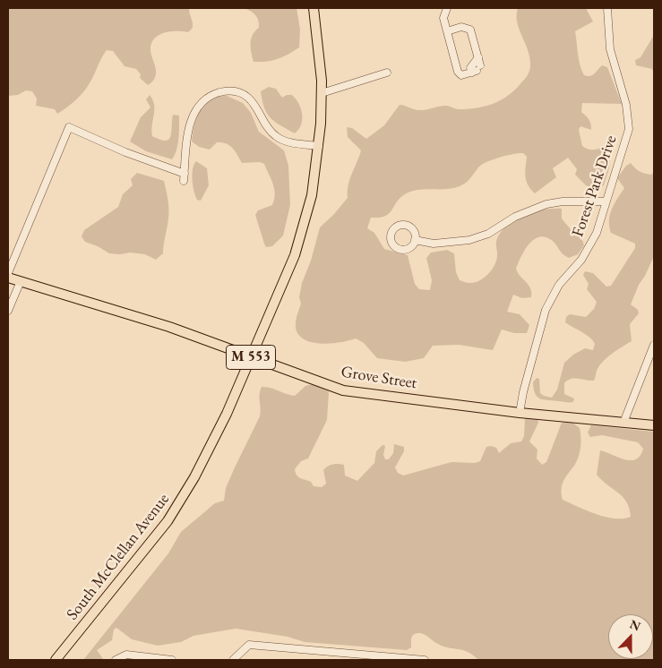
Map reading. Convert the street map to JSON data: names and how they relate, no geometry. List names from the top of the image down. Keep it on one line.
{"streets":{"main road":["M 553","Grove Street","South McClellan Avenue"],"street":["Forest Park Drive"]},"crossings":[["Forest Park Drive","Grove Street"],["Grove Street","South McClellan Avenue"]],"north":"top"}
